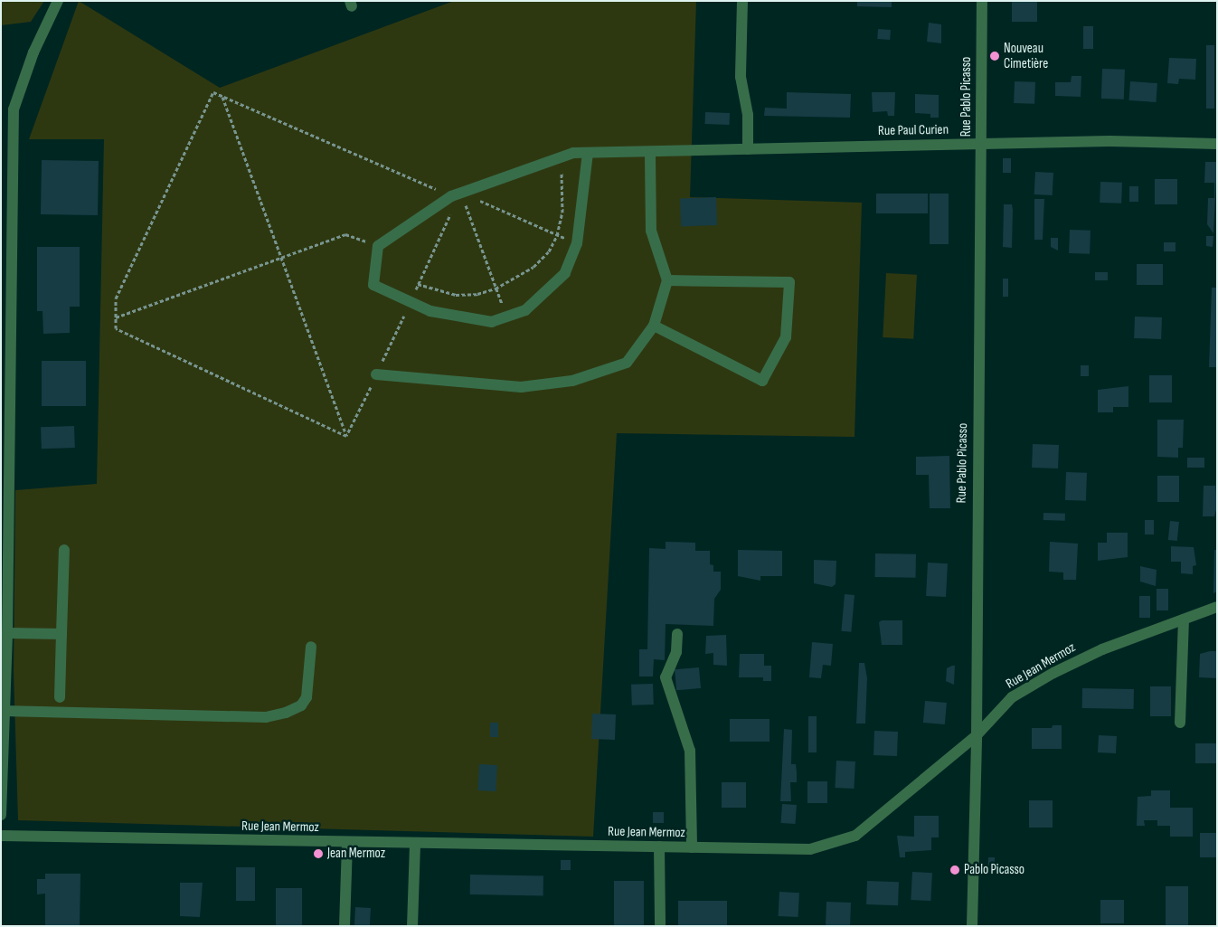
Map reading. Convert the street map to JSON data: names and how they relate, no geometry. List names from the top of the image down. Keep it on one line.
{"streets":{"street":["Rue Pablo Picasso","Rue Paul Curien","Rue Jean Mermoz"]},"crossings":[["Rue Pablo Picasso","Rue Paul Curien"],["Rue Pablo Picasso","Rue Jean Mermoz"]],"places":["Nouveau Cimetière","Jean Mermoz","Pablo Picasso"]}
